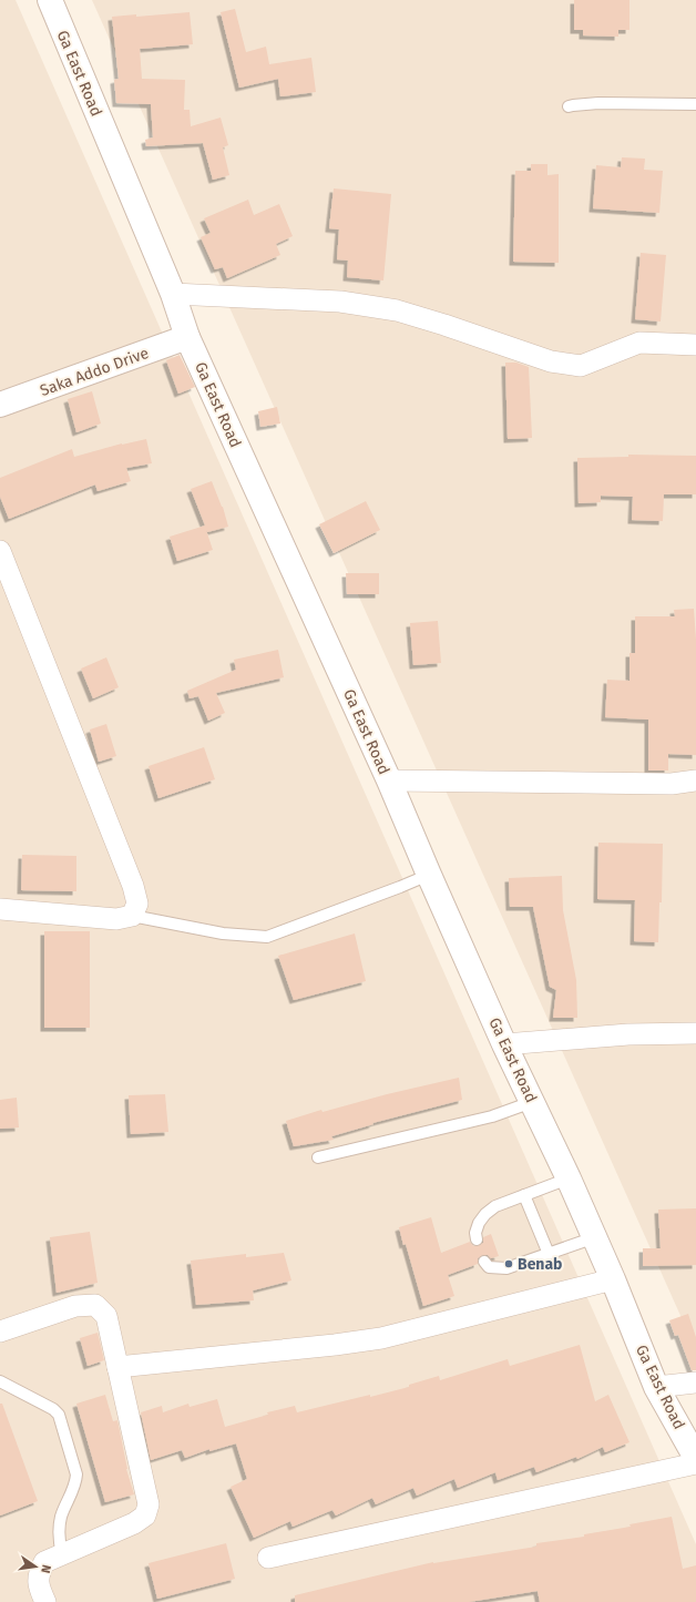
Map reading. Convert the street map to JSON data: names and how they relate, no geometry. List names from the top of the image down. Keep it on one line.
{"streets":{"street":["Ga East Road","Saka Addo Drive"]},"crossings":[["Ga East Road","Saka Addo Drive"]],"places":["Benab"],"north":"right"}
